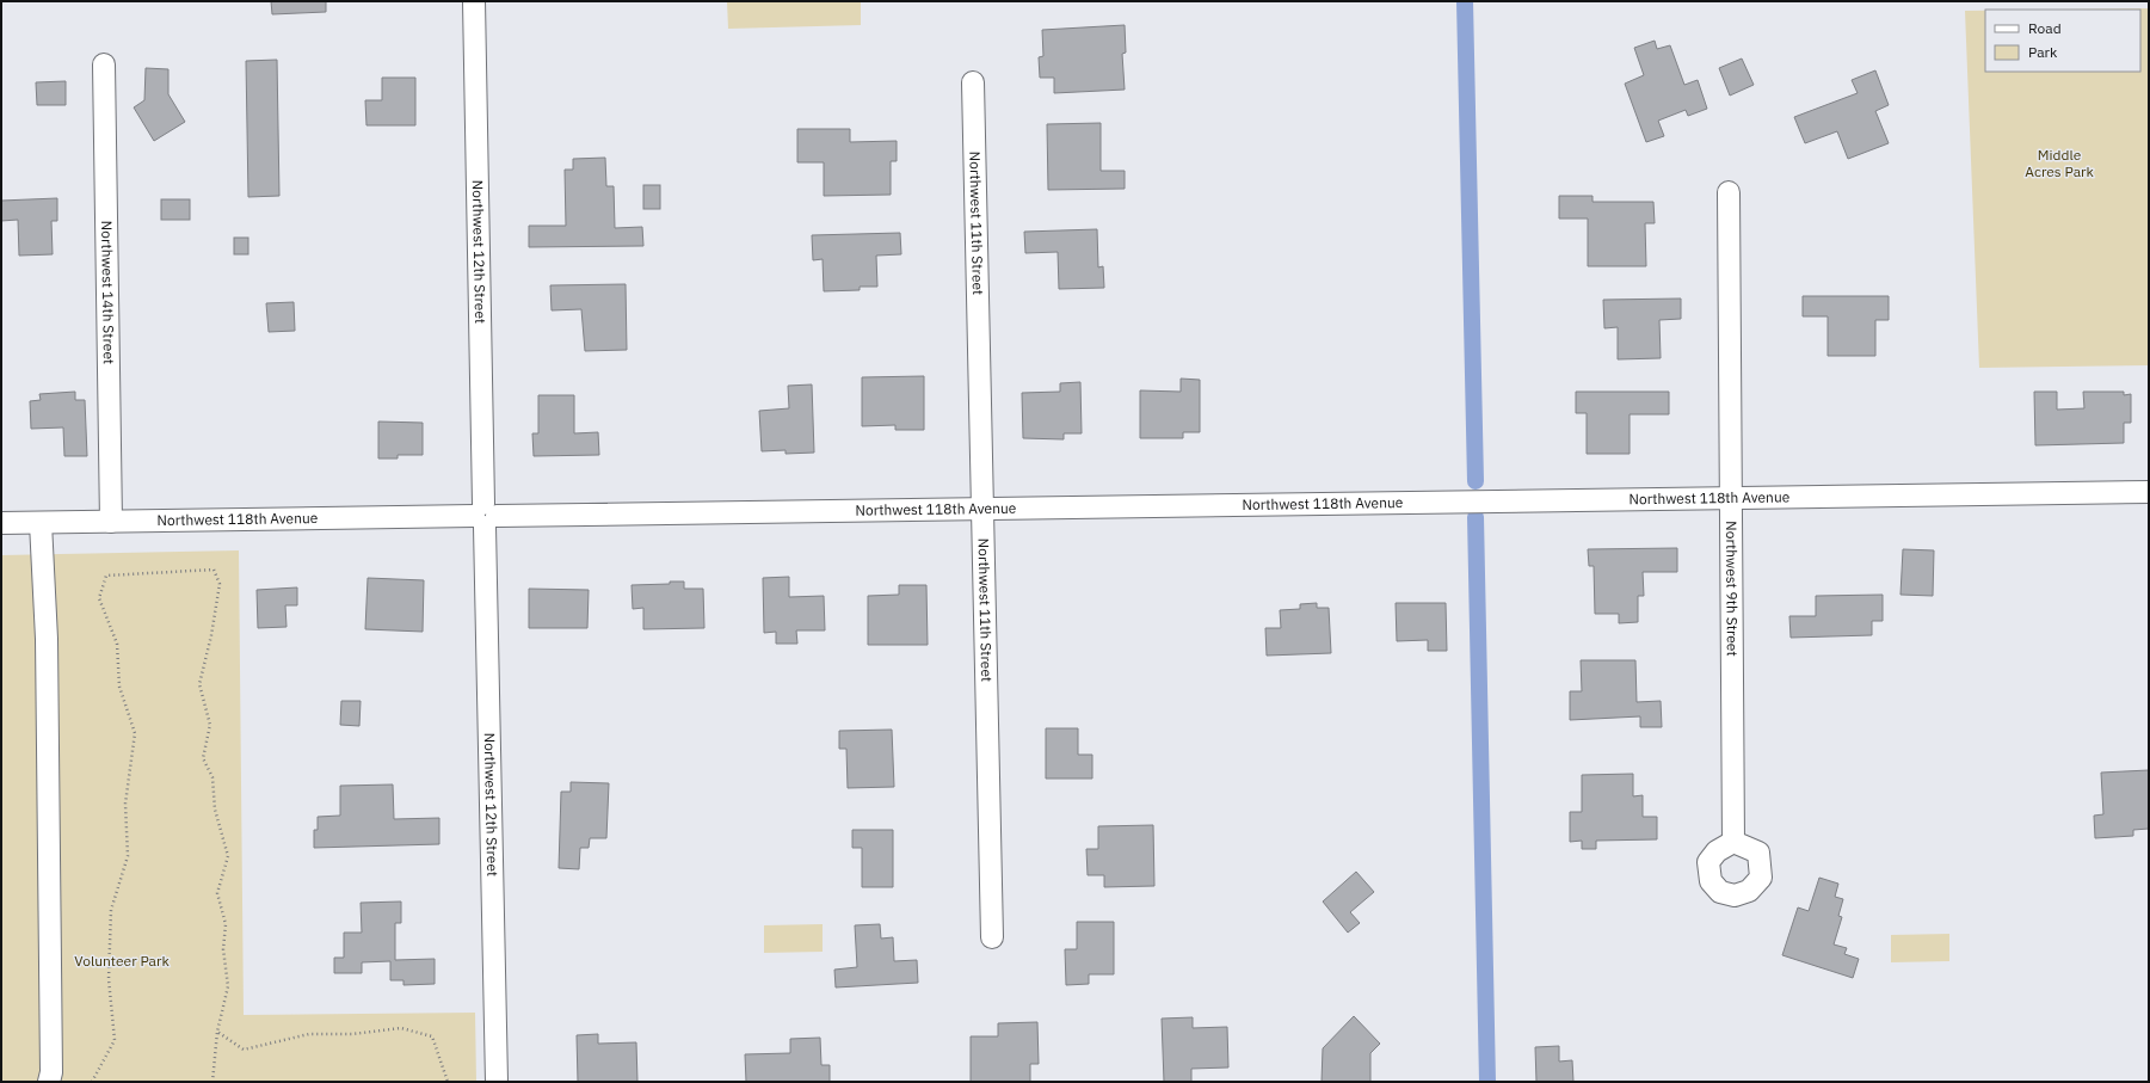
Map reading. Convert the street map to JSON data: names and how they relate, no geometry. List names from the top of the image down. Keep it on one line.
{"streets":{"street":["Northwest 11th Street","Northwest 12th Street","Northwest 14th Street","Northwest 118th Avenue","Northwest 9th Street"]},"crossings":[["Northwest 11th Street","Northwest 118th Avenue"],["Northwest 12th Street","Northwest 118th Avenue"],["Northwest 14th Street","Northwest 118th Avenue"],["Northwest 118th Avenue","Northwest 9th Street"]],"parks":["Middle Acres Park","Volunteer Park"],"legend":["Road","Park"]}
